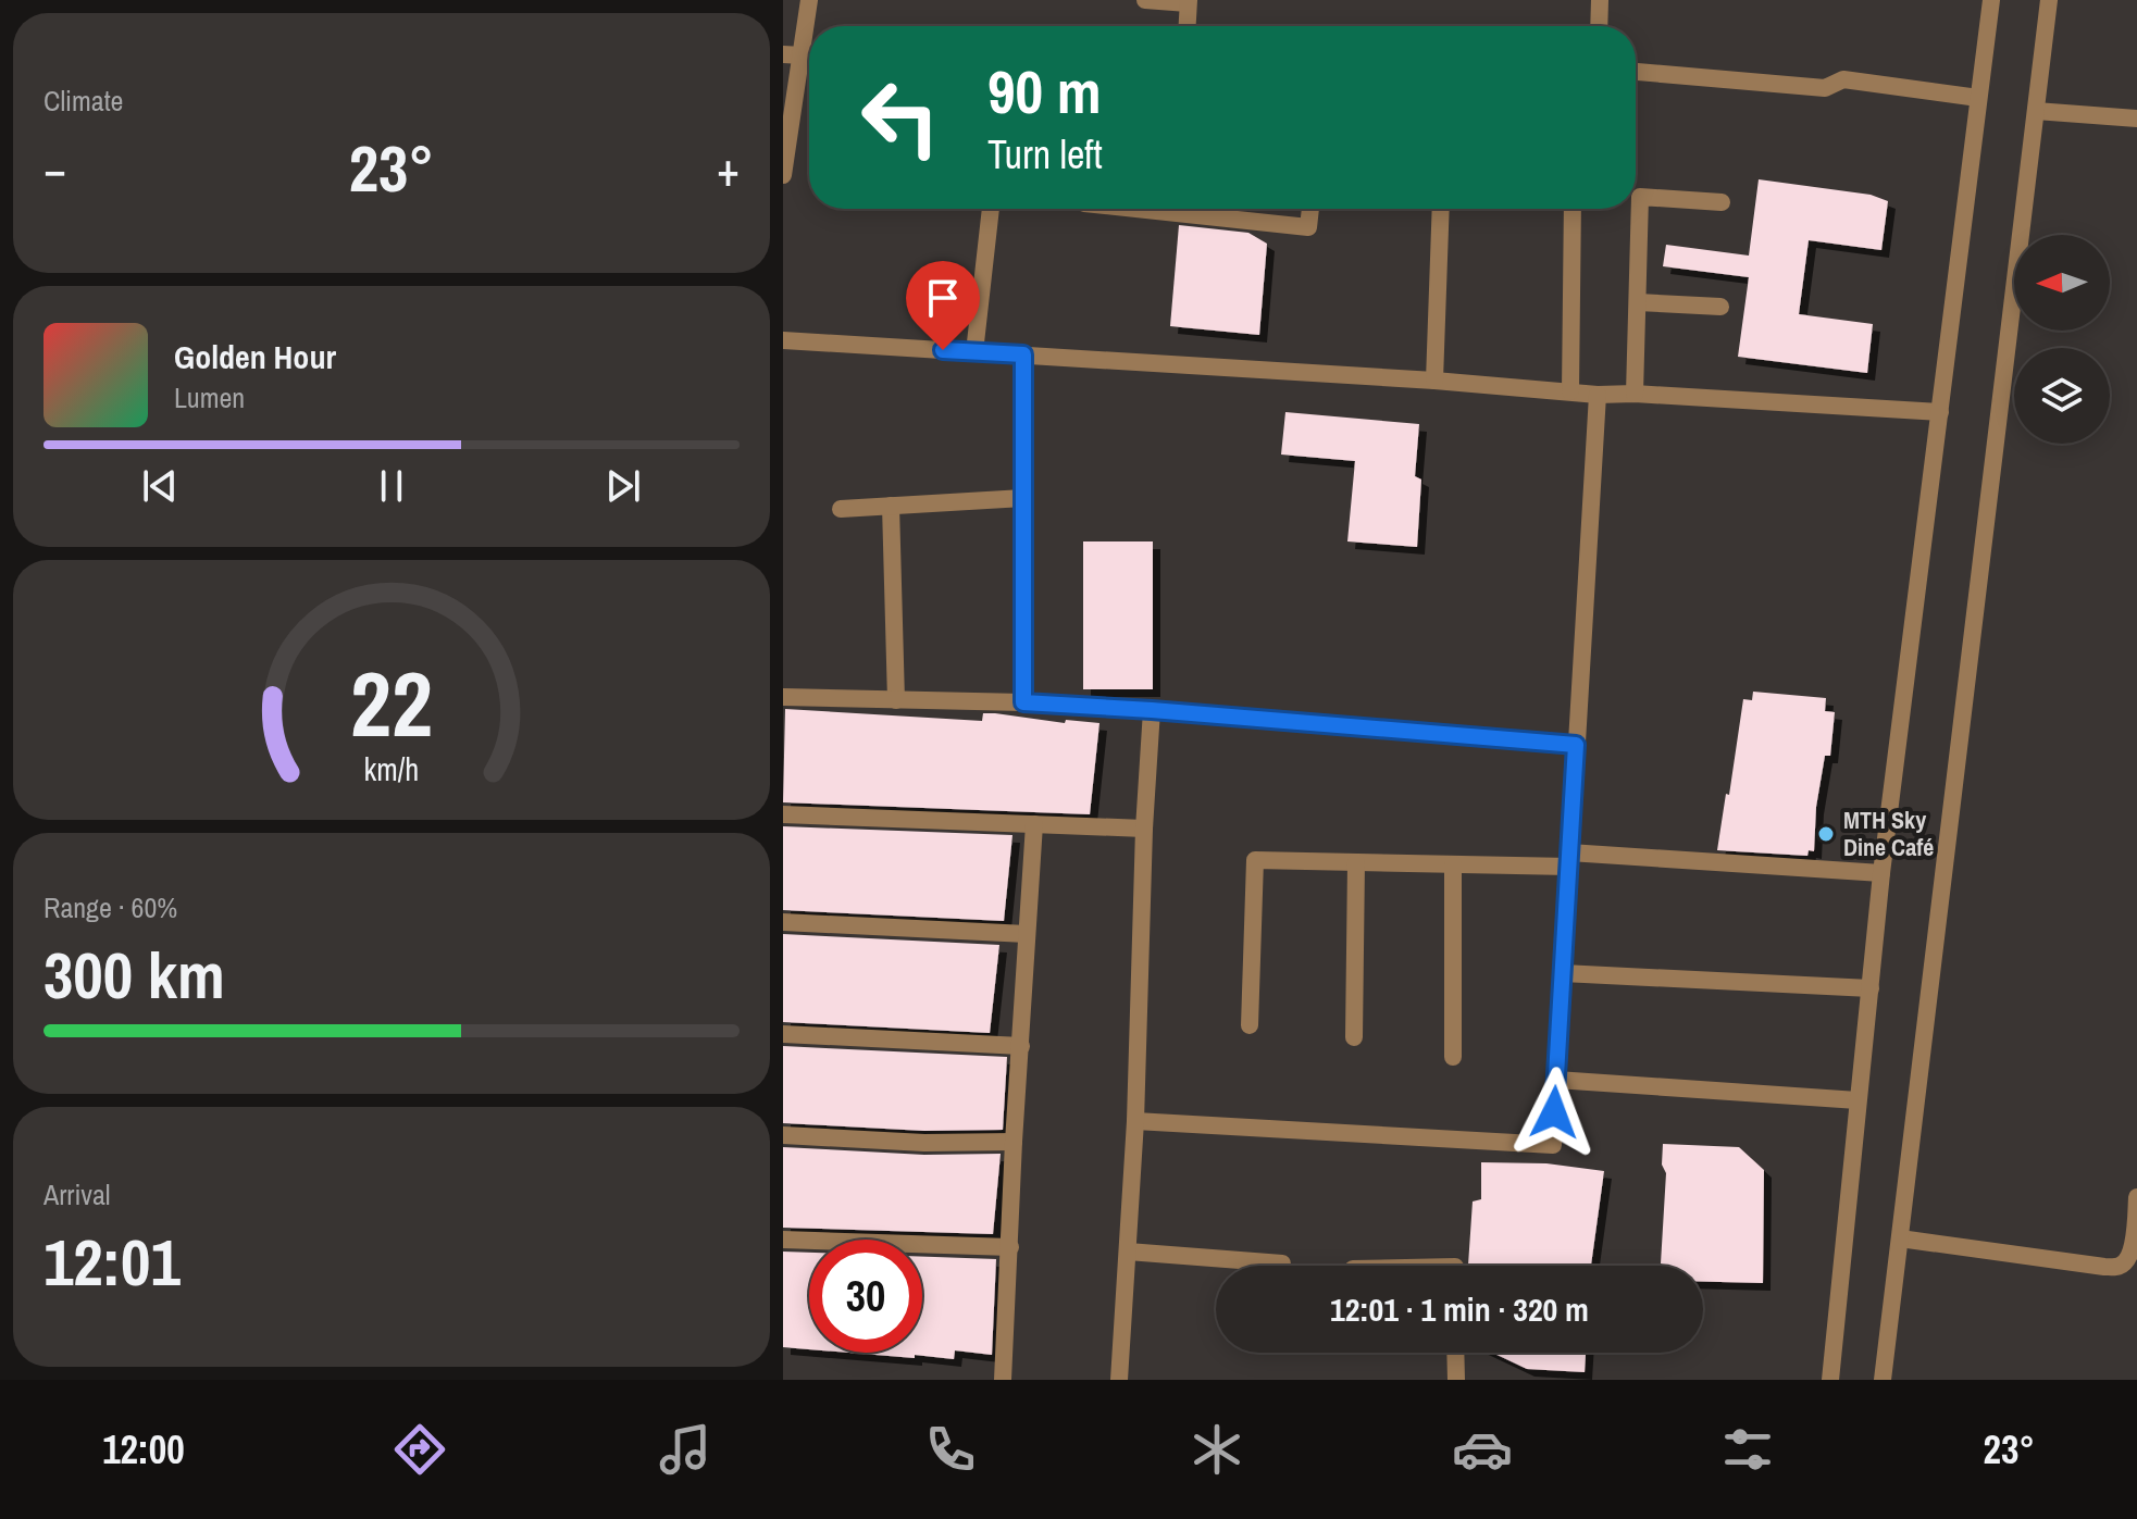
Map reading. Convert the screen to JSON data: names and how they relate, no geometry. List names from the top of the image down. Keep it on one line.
{"places":["MTH Sky Dine Café"],"north":"left","page":{"tile":["Climate",["Range · 60%","300 km"],["Arrival","12:01"]],"turn":["90 m","Turn left"],"heat":["−","23°","+"],"song":["Golden Hour","Lumen"],"limit":"30","trip":"12:01 · 1 min · 320 m","tabs":["12:00","23°"],"gauge":["22","km/h"]}}
